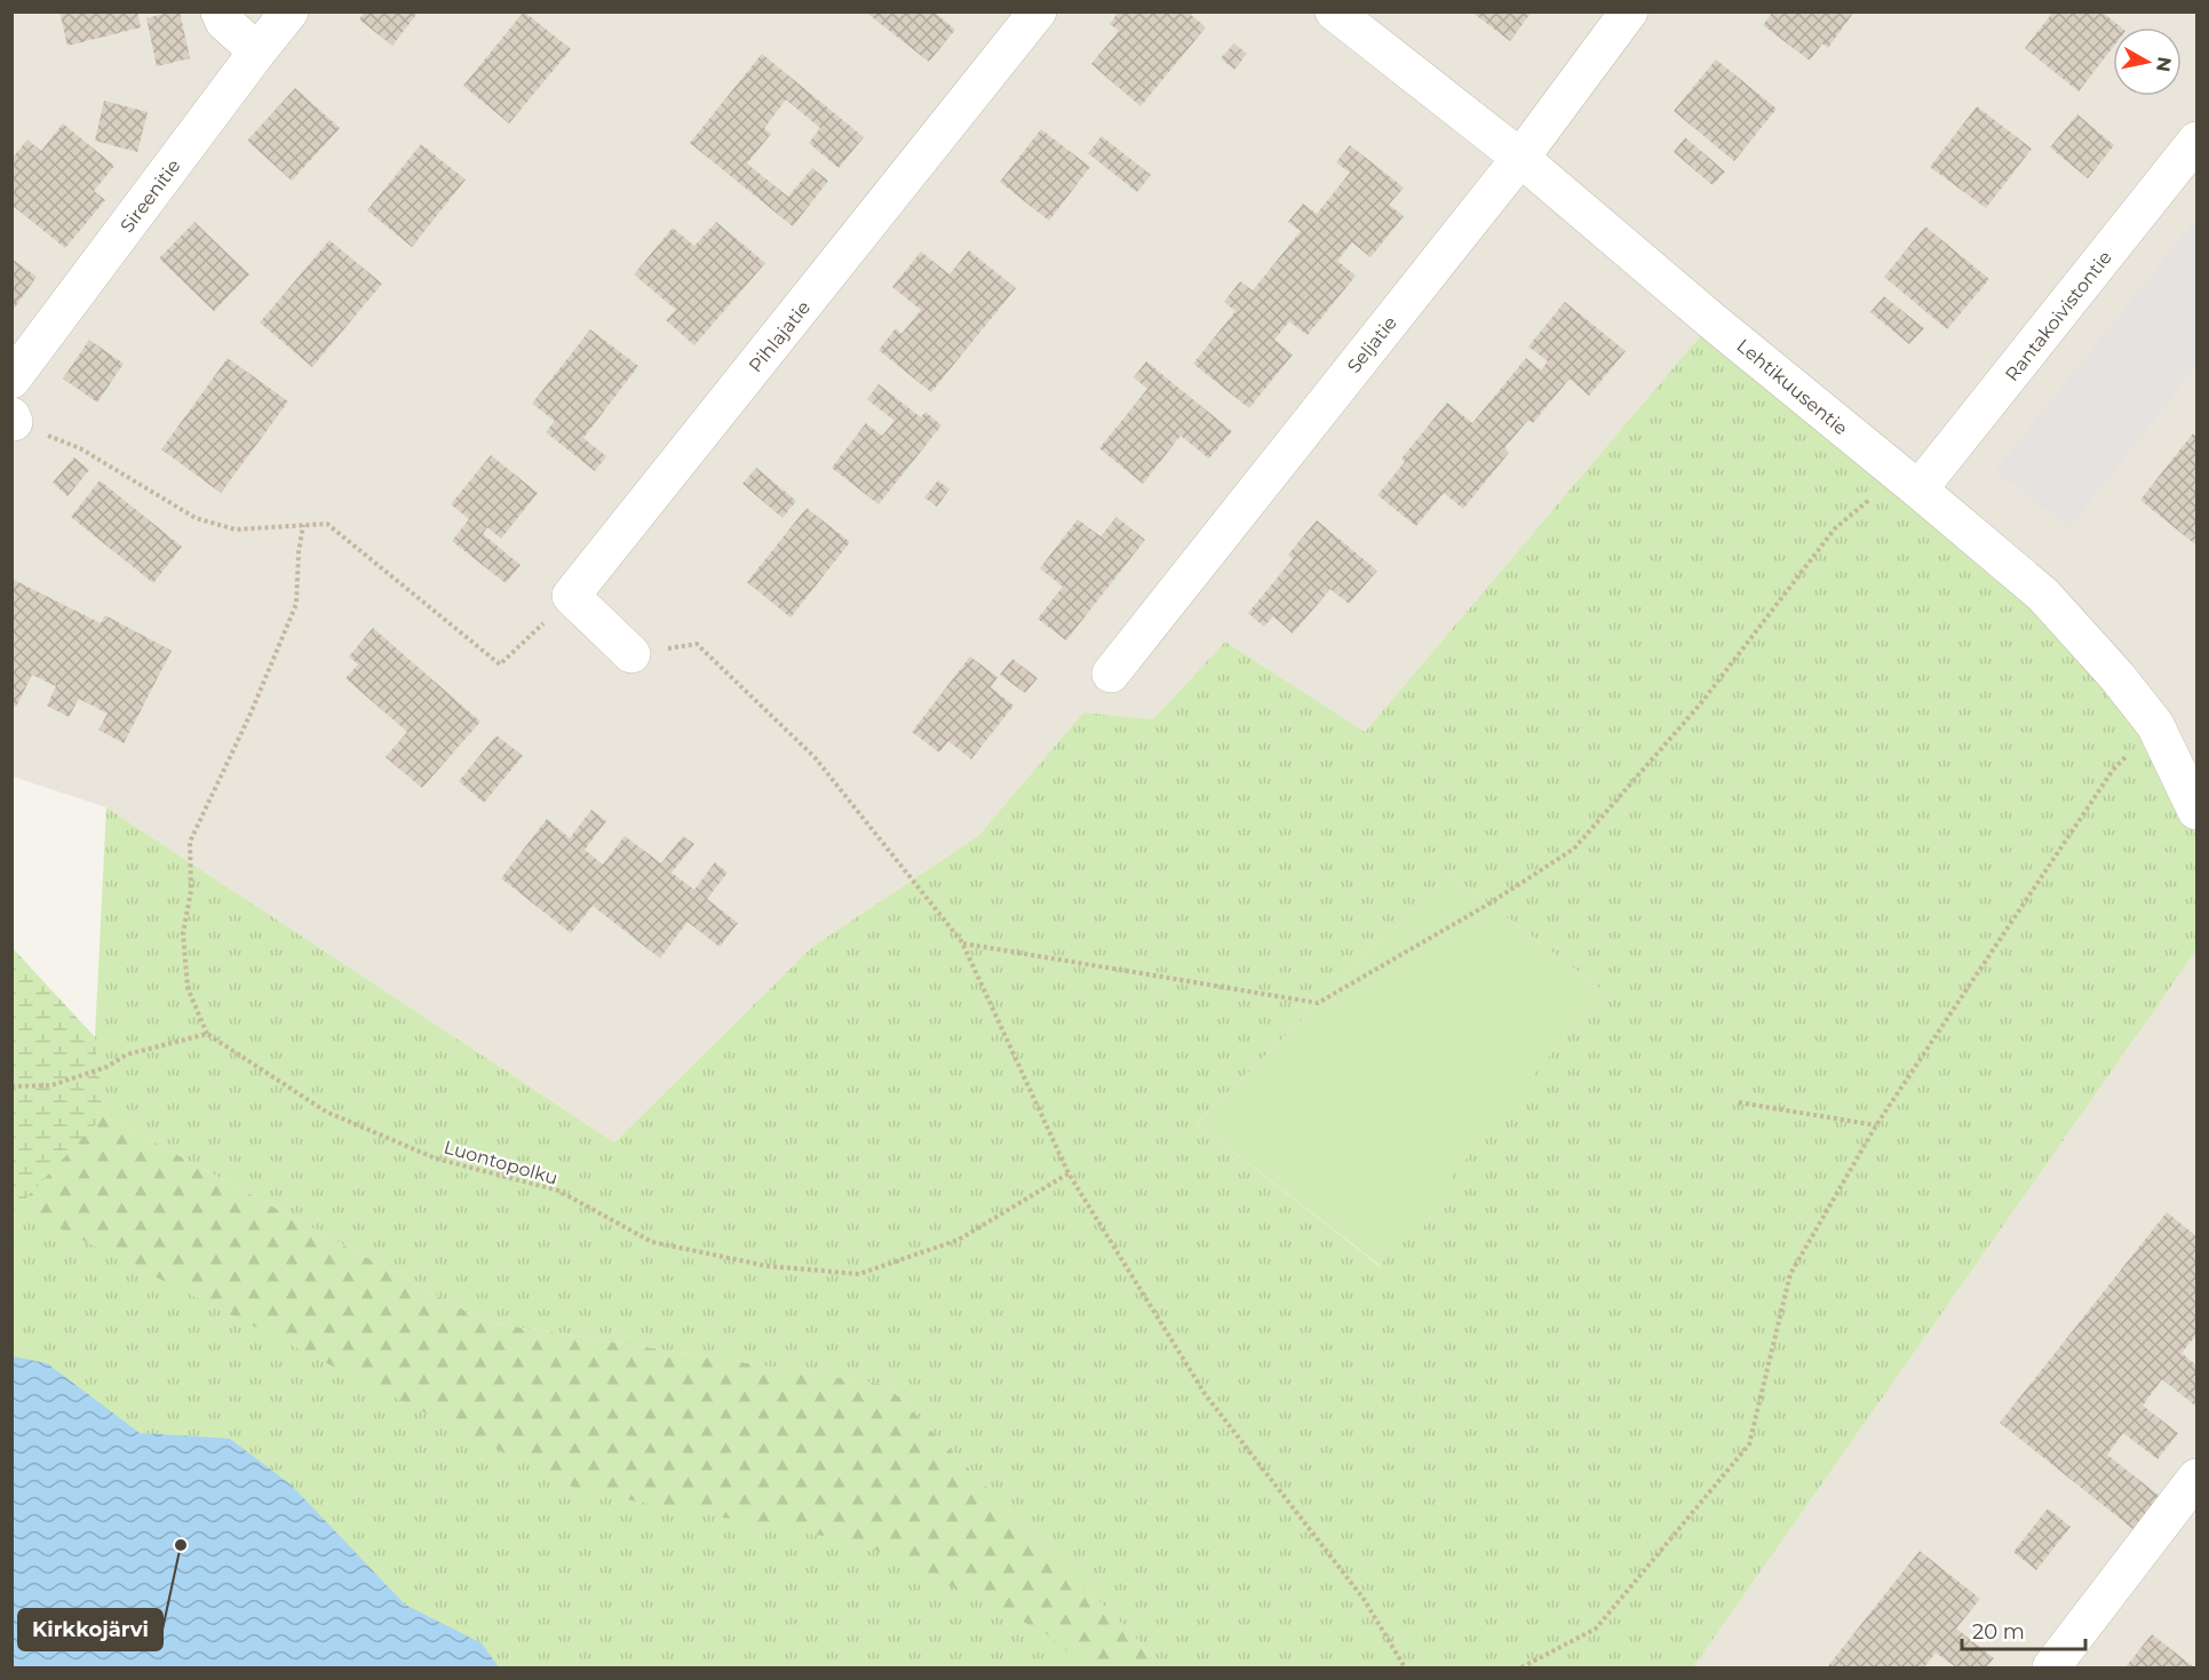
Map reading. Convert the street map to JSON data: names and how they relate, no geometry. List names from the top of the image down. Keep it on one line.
{"streets":{"street":["Sireenitie","Rantakoivistontie","Pihlajatie","Seljatie","Lehtikuusentie"],"path":["Luontopolku"]},"crossings":[["Rantakoivistontie","Lehtikuusentie"],["Seljatie","Lehtikuusentie"]],"places":["Kirkkojärvi"],"scale_bar":"20 m","north":"right"}
